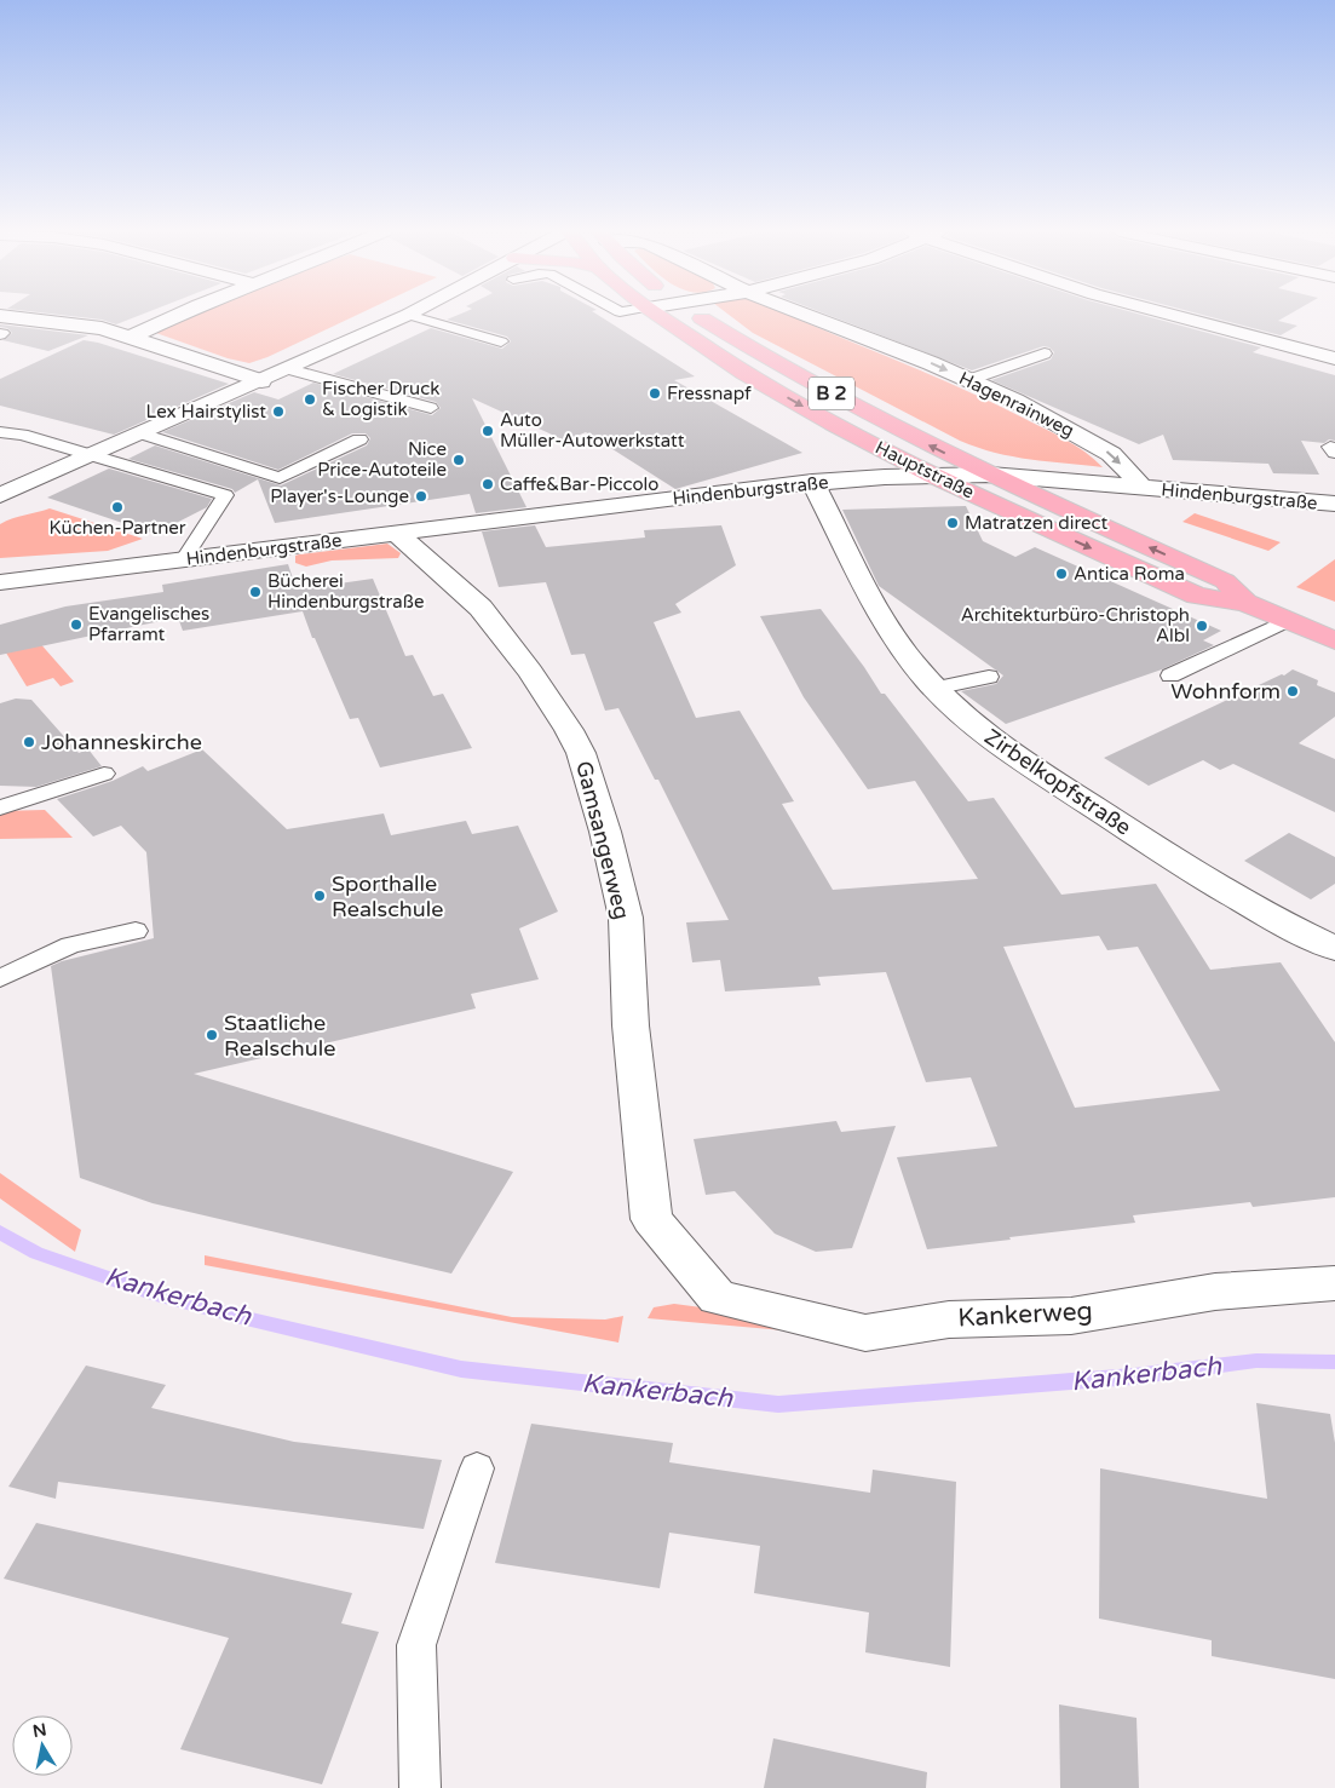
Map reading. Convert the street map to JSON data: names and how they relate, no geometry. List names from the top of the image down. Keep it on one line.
{"streets":{"main road":["B 2","Hauptstraße"],"street":["Hagenrainweg","Hindenburgstraße","Zirbelkopfstraße","Gamsangerweg","Kankerweg"]},"crossings":[["Hagenrainweg","Hindenburgstraße"],["Hauptstraße","Hindenburgstraße"],["Hindenburgstraße","Zirbelkopfstraße"],["Hindenburgstraße","Gamsangerweg"],["Gamsangerweg","Kankerweg"]],"water":["Kankerbach"],"places":["Fressnapf","Fischer Druck & Logistik","Lex Hairstylist","Auto Müller-Autowerkstatt","Nice Price-Autoteile","Caffe&Bar-Piccolo","Player's-Lounge","Küchen-Partner","Matratzen direct","Antica Roma","Bücherei Hindenburgstraße","Evangelisches Pfarramt","Architekturbüro-Christoph Albl","Wohnform","Johanneskirche","Sporthalle Realschule","Staatliche Realschule"],"north":"top"}
